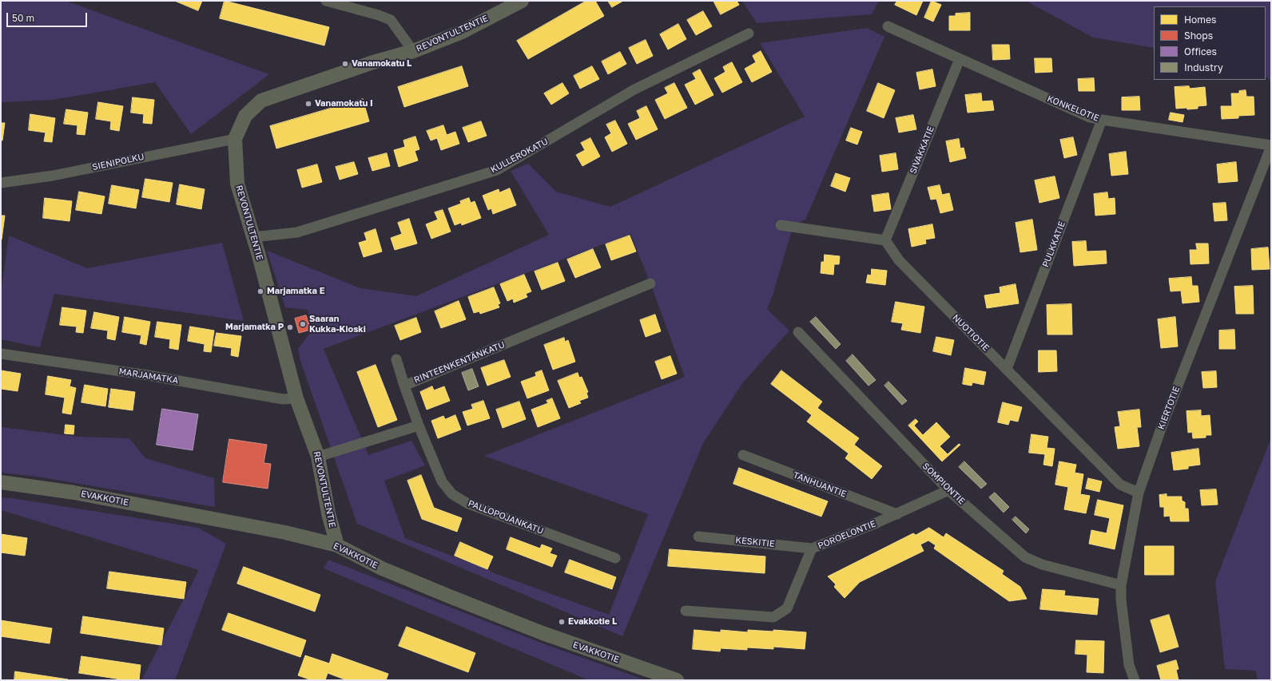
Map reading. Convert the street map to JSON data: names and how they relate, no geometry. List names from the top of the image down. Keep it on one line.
{"streets":{"street":["REVONTULTENTIE","KONKELOTIE","SIVAKKATIE","KULLEROKATU","SIENIPOLKU","PULKKATIE","NUOTIOTIE","RINTEENKENTÄNKATU","MARJAMATKA","KIERTOTIE","SOMPIONTIE","TANHUANTIE","EVAKKOTIE","PALLOPOJANKATU","POROELONTIE","KESKITIE"]},"crossings":[["REVONTULTENTIE","KULLEROKATU"],["REVONTULTENTIE","SIENIPOLKU"],["REVONTULTENTIE","MARJAMATKA"],["REVONTULTENTIE","EVAKKOTIE"],["KONKELOTIE","SIVAKKATIE"],["KONKELOTIE","PULKKATIE"],["KONKELOTIE","KIERTOTIE"],["SIVAKKATIE","NUOTIOTIE"],["PULKKATIE","NUOTIOTIE"],["NUOTIOTIE","KIERTOTIE"],["RINTEENKENTÄNKATU","PALLOPOJANKATU"],["KIERTOTIE","SOMPIONTIE"],["SOMPIONTIE","POROELONTIE"],["TANHUANTIE","POROELONTIE"],["POROELONTIE","KESKITIE"]],"places":["Vanamokatu L","Vanamokatu I","Marjamatka E","Saaran Kukka-Kioski","Marjamatka P","Evakkotie L"],"legend":["Homes","Shops","Offices","Industry"],"scale_bar":"50 m"}
